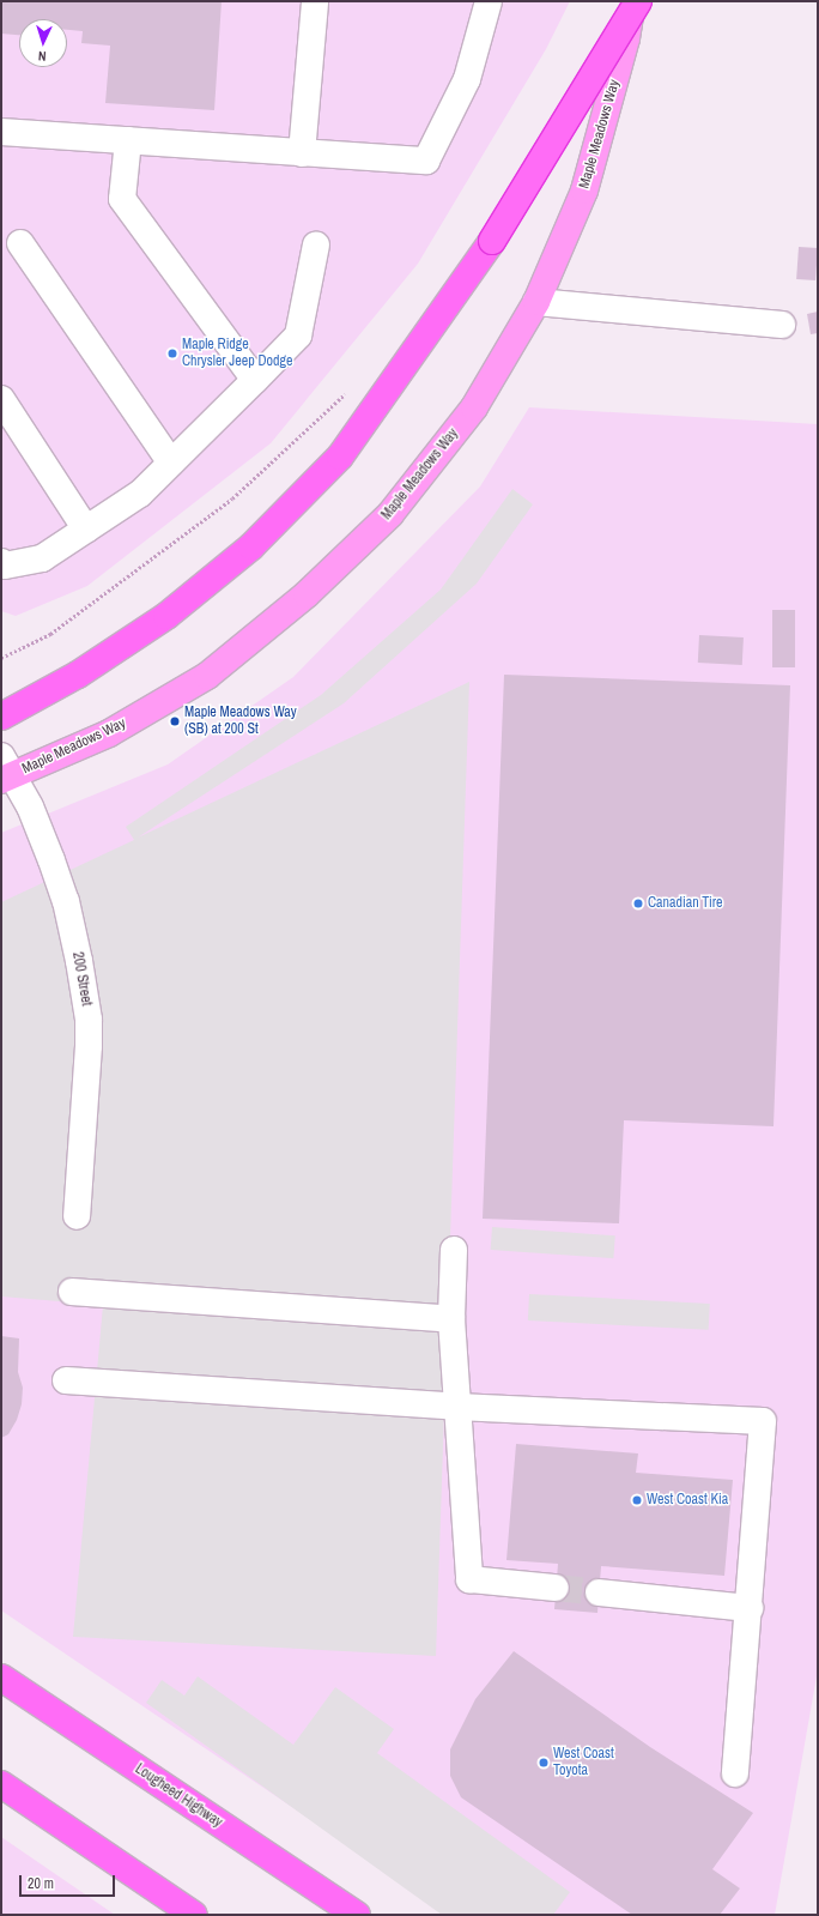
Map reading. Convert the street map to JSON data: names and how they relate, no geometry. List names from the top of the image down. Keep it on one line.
{"streets":{"highway":["Lougheed Highway"],"main road":["Maple Meadows Way"],"street":["200 Street"]},"crossings":[["Maple Meadows Way","200 Street"]],"places":["Maple Ridge Chrysler Jeep Dodge","Maple Meadows Way (SB) at 200 St","Canadian Tire","West Coast Kia","West Coast Toyota"],"scale_bar":"20 m","north":"bottom"}
